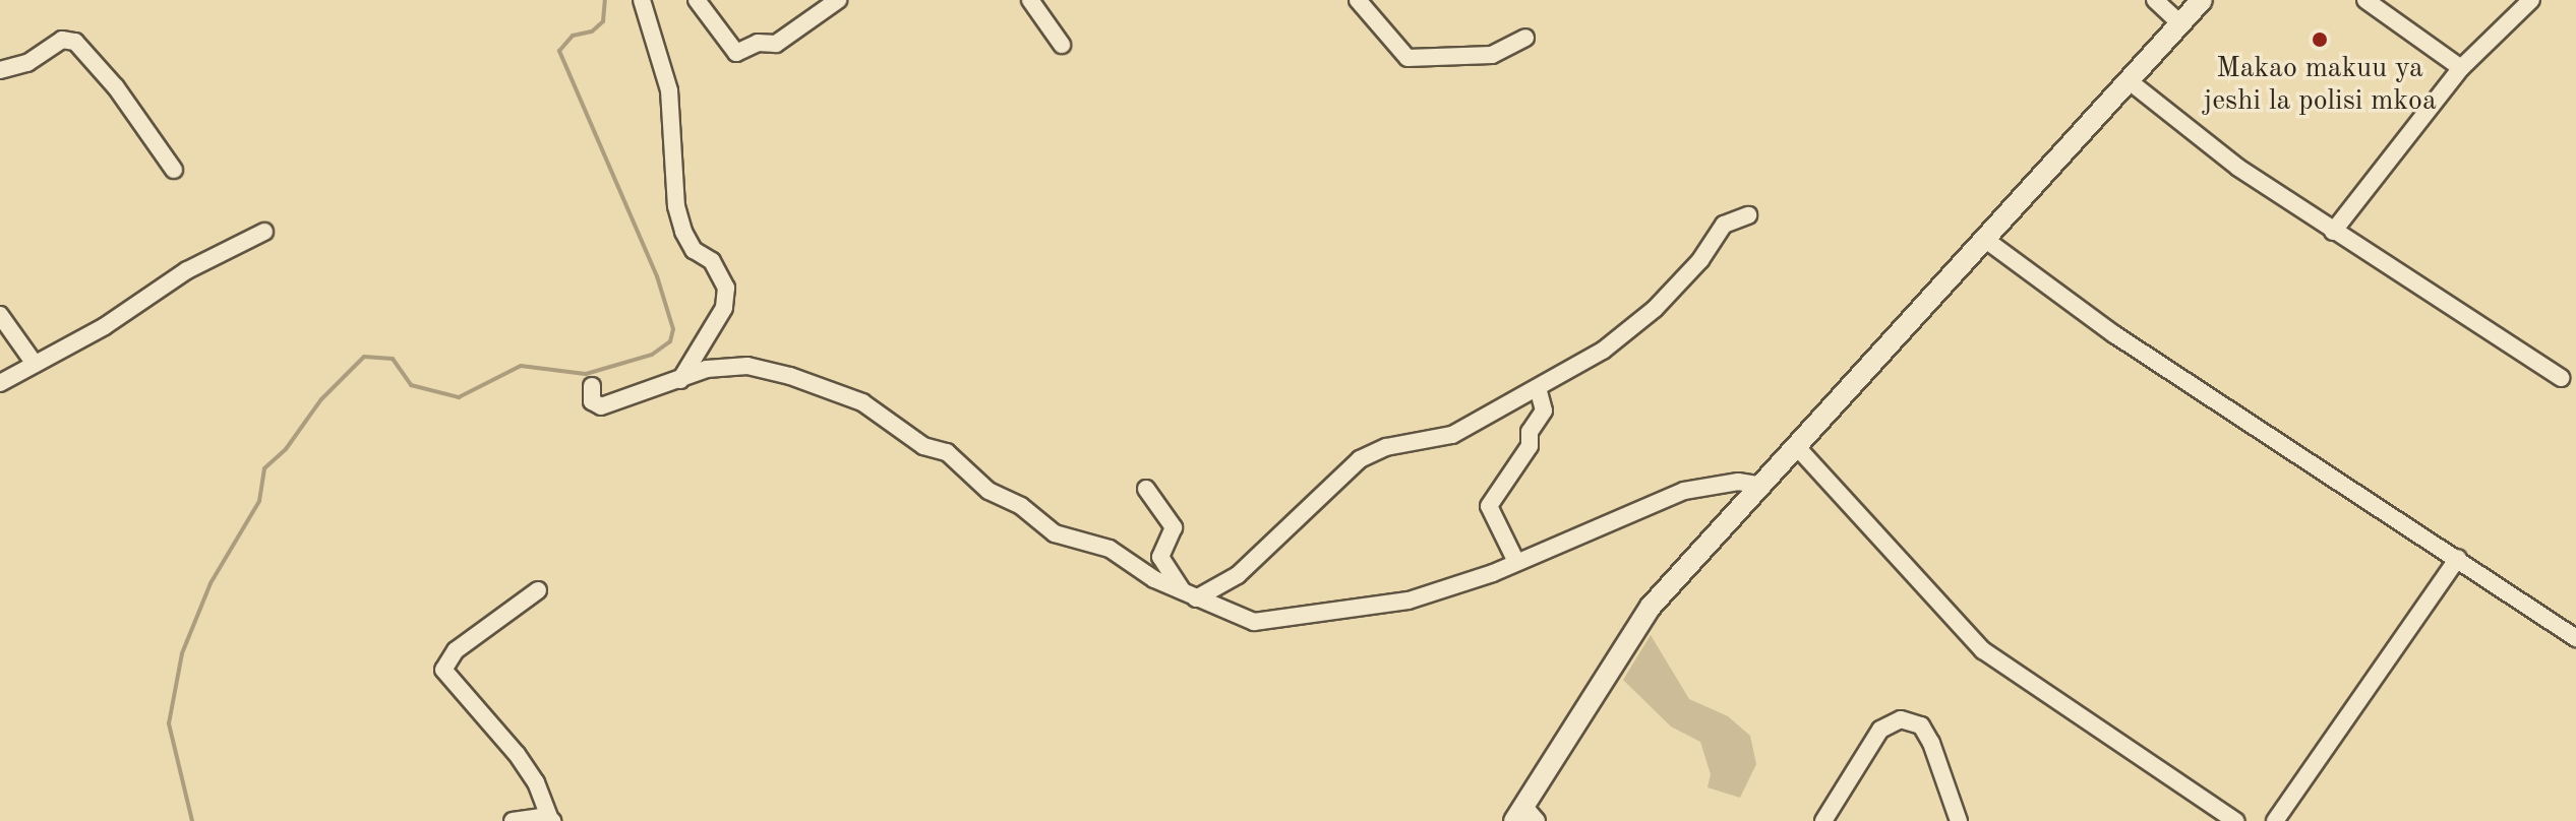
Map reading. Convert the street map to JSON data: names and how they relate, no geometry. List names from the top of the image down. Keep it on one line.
{"places":["Makao makuu ya jeshi la polisi mkoa"]}
